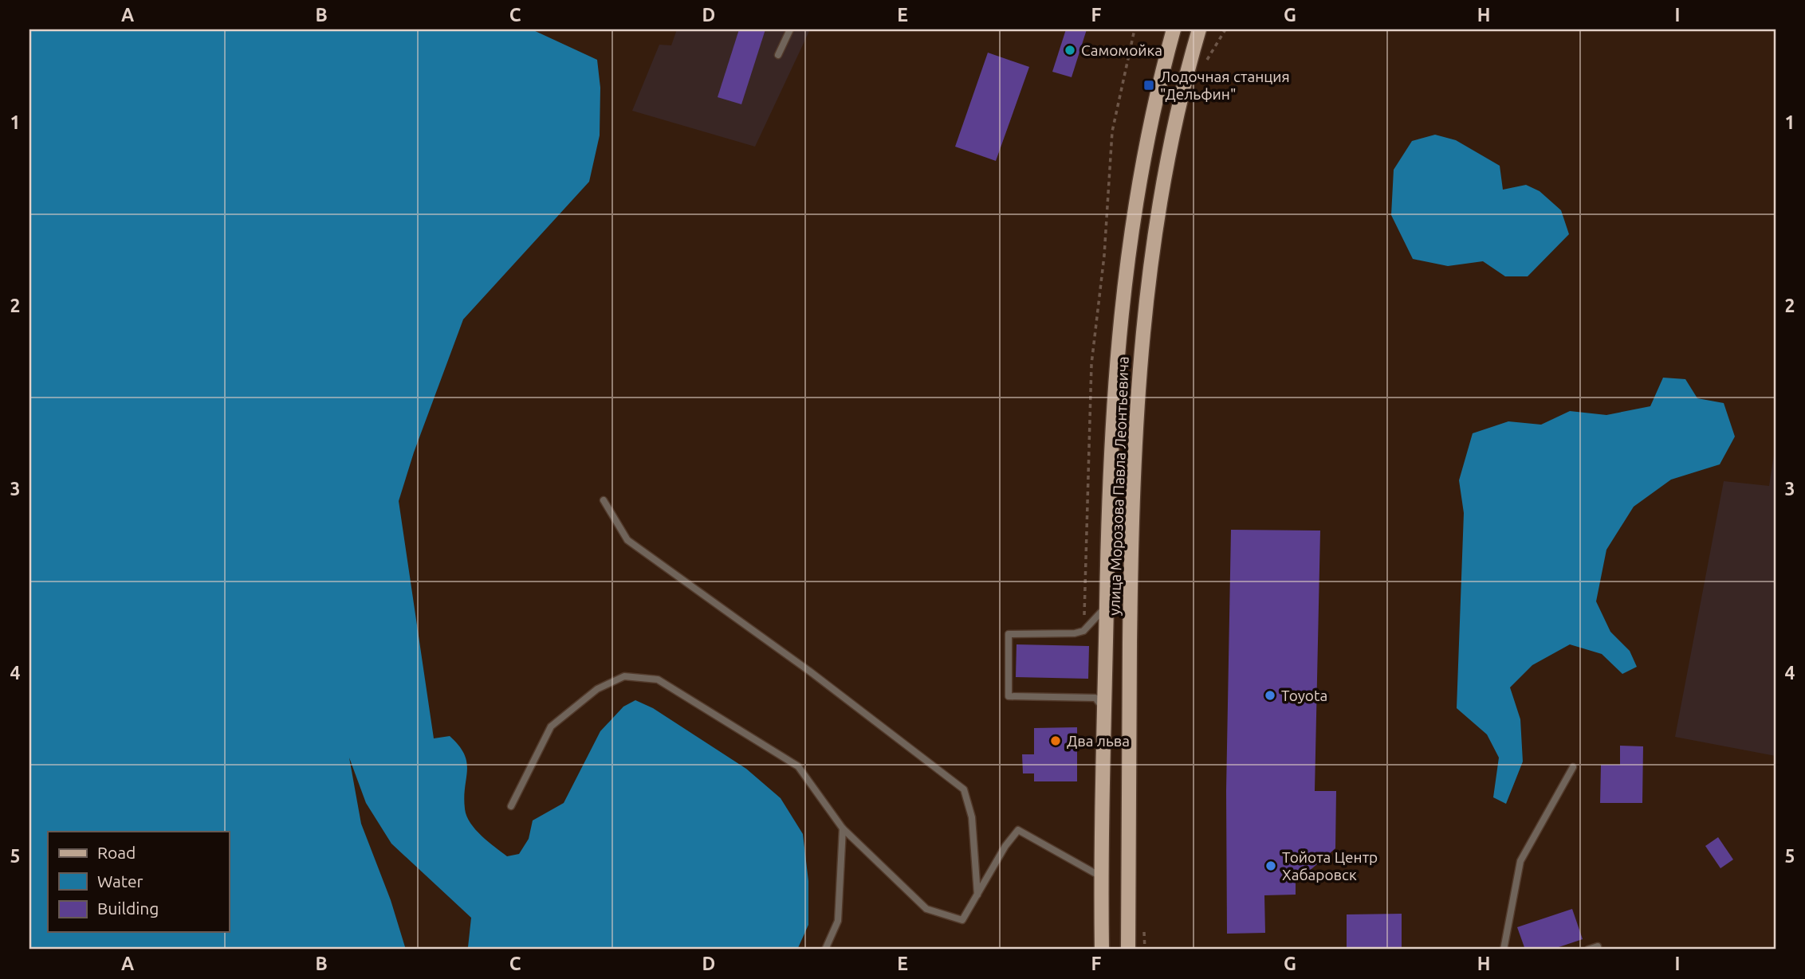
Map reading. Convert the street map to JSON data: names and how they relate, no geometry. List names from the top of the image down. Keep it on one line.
{"streets":{"main road":["улица Морозова Павла Леонтьевича"]},"places":{"other":["Самомойка","Toyota","Два льва","Тойота Центр Хабаровск"],"transit":["Лодочная станция \"Дельфин\""]},"legend":["Road","Water","Building"],"grid":{"columns":["A","B","C","D","E","F","G","H","I"],"rows":["1","2","3","4","5"]}}
